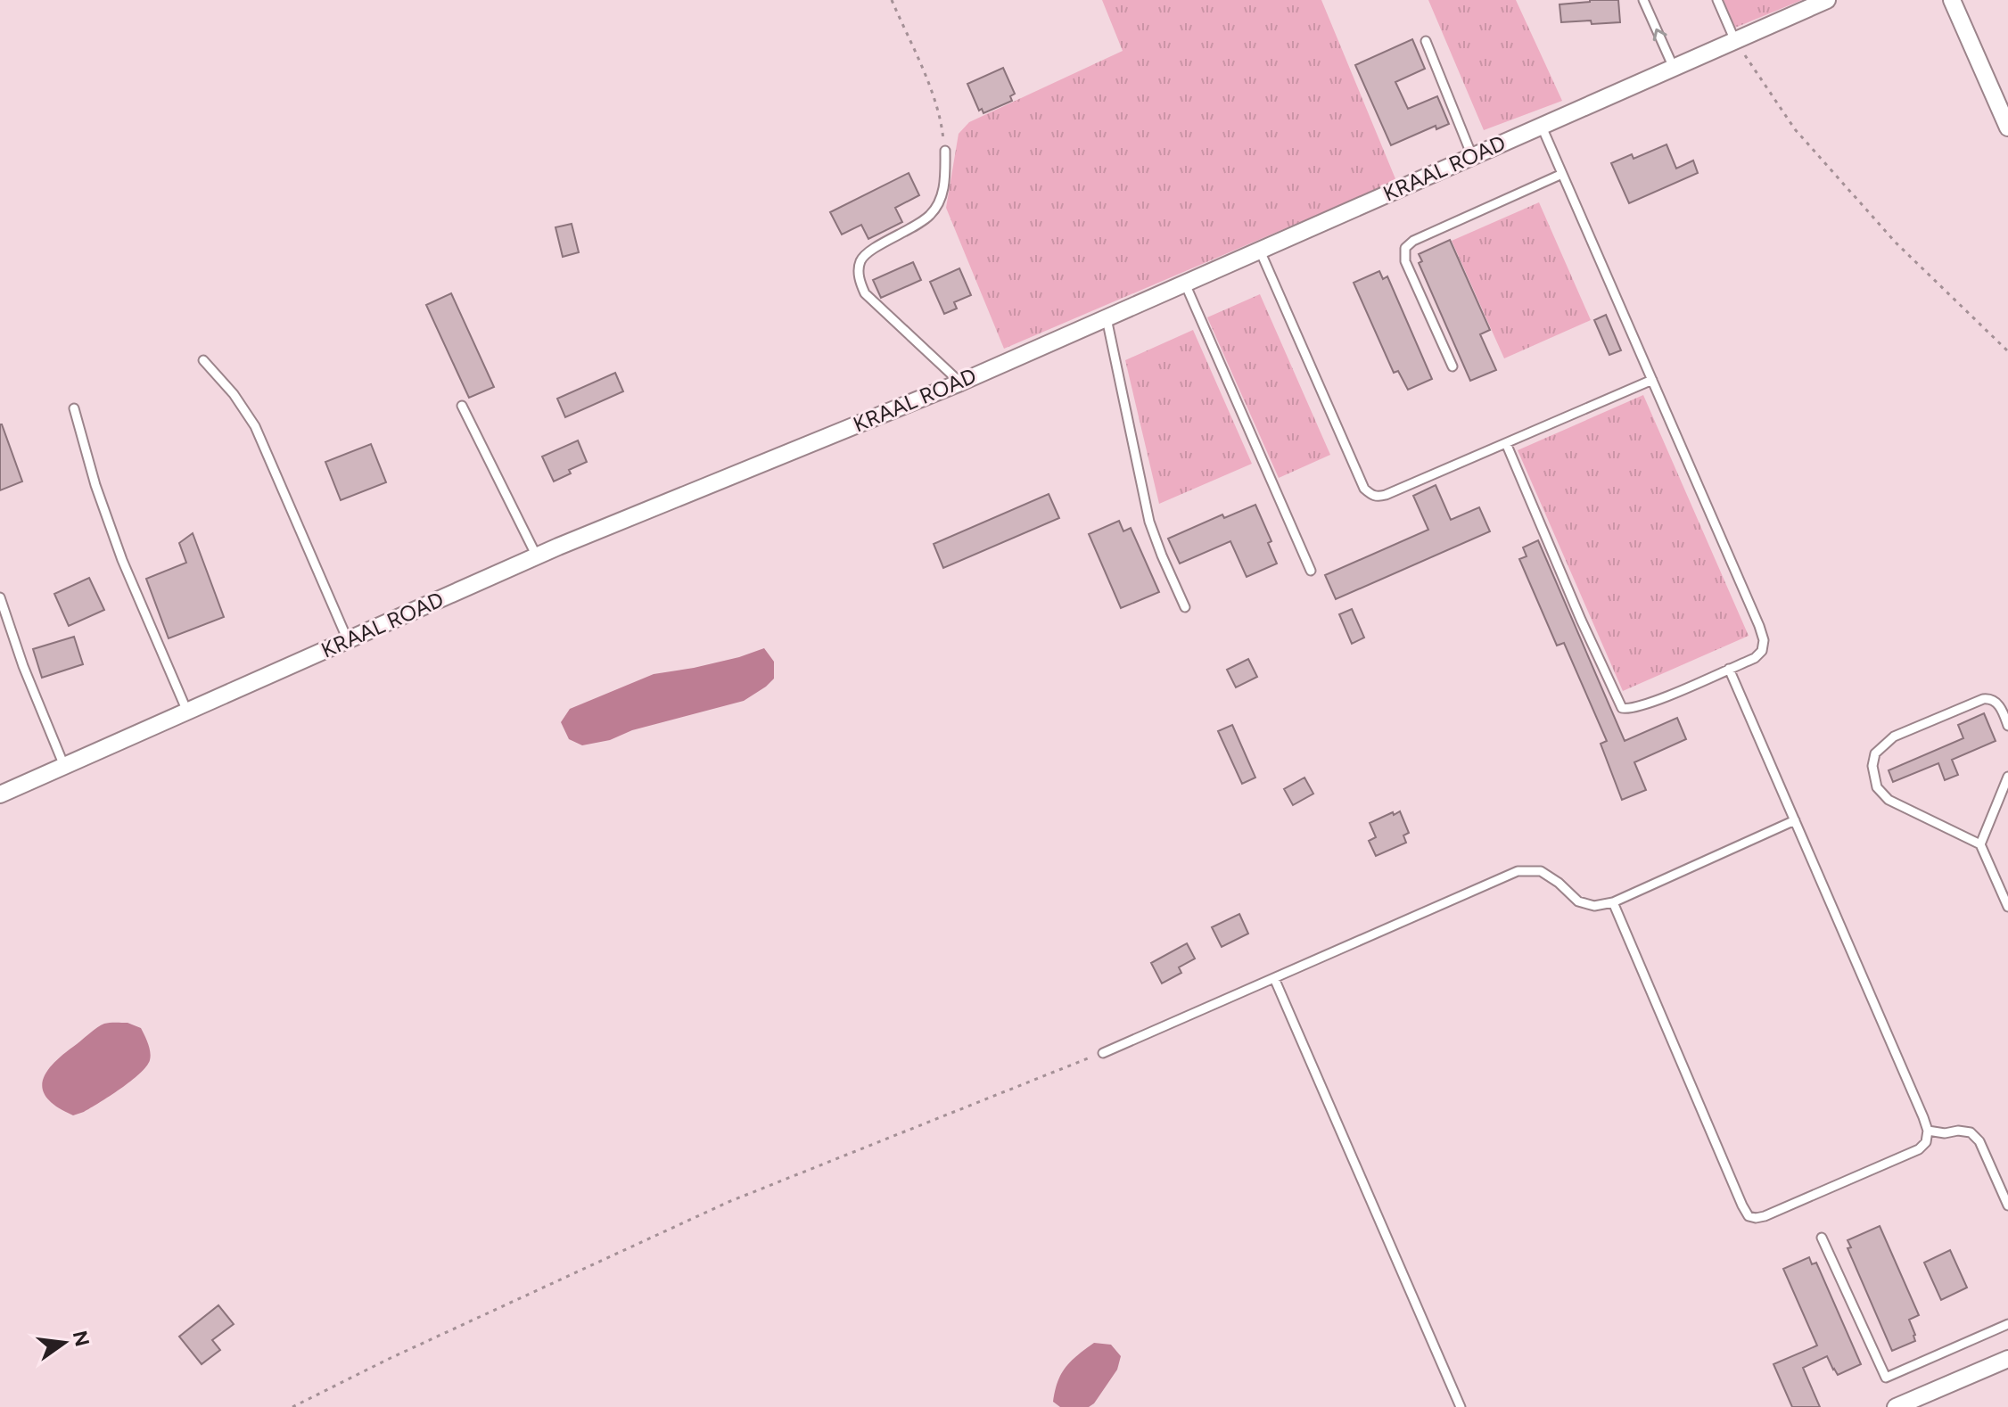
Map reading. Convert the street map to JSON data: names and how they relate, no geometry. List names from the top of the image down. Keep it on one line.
{"streets":{"street":["KRAAL ROAD"]},"north":"right"}
